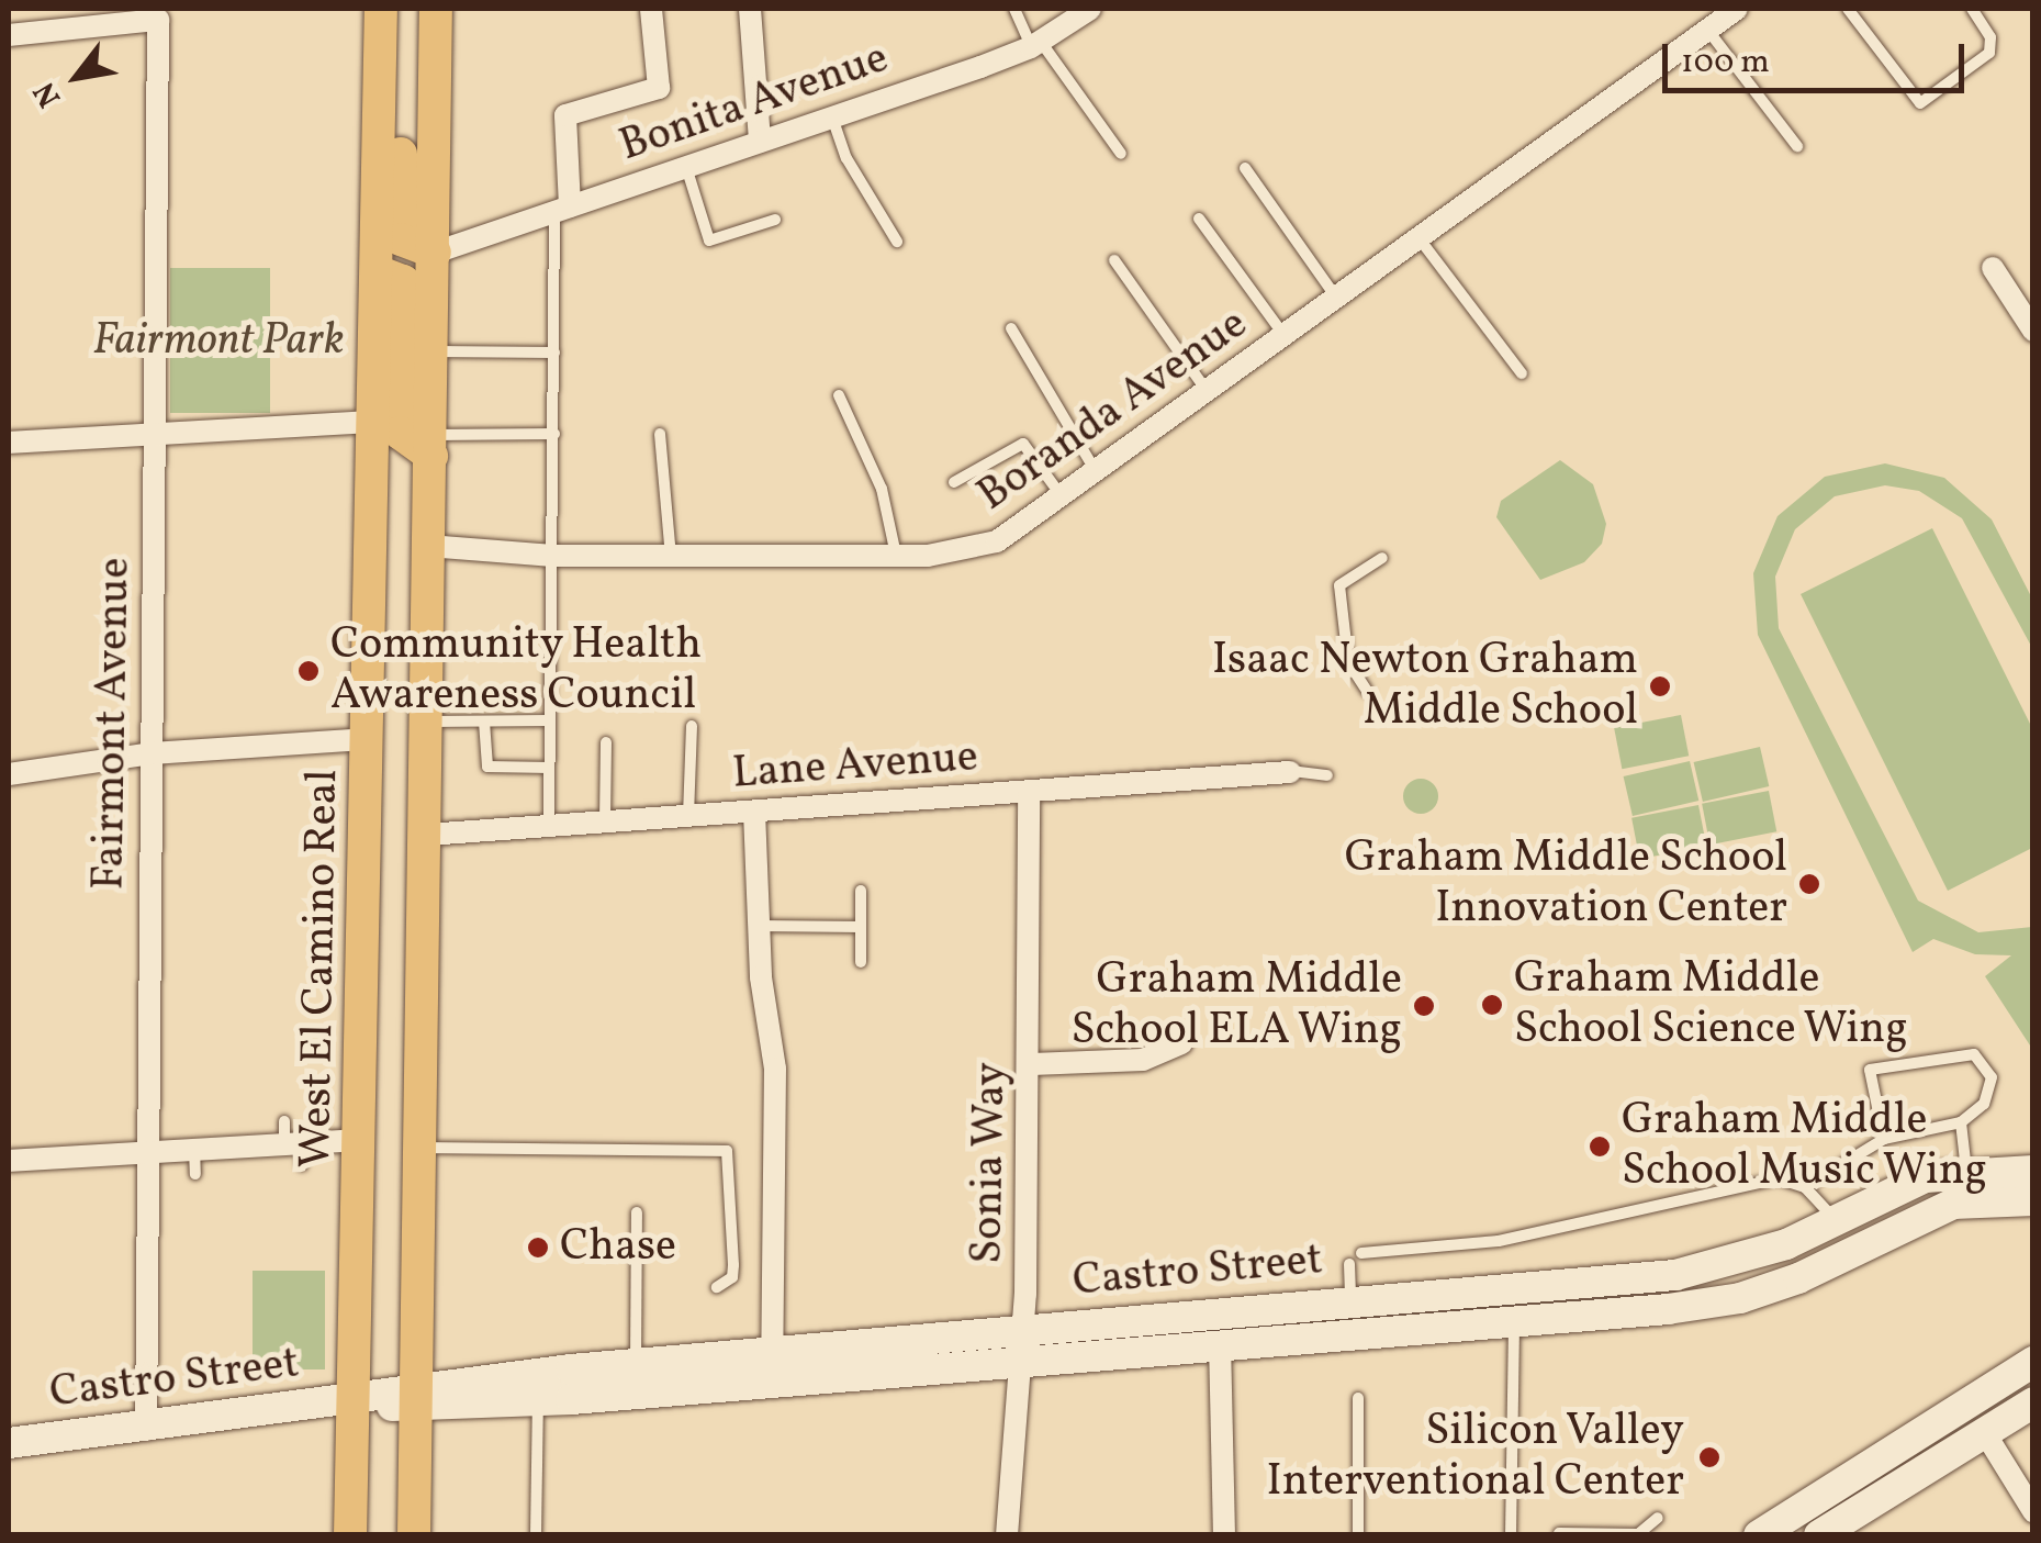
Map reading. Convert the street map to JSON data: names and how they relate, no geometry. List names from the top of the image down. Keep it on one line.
{"streets":{"main road":["West El Camino Real"],"street":["Bonita Avenue","Boranda Avenue","Fairmont Avenue","Lane Avenue","Sonia Way","Castro Street"]},"crossings":[["Fairmont Avenue","Castro Street"],["Lane Avenue","Sonia Way"],["West El Camino Real","Castro Street"],["Sonia Way","Castro Street"]],"parks":["Fairmont Park"],"places":["Community Health Awareness Council","Isaac Newton Graham Middle School","Graham Middle School Innovation Center","Graham Middle School Science Wing","Graham Middle School ELA Wing","Graham Middle School Music Wing","Chase","Silicon Valley Interventional Center"],"scale_bar":"100 m","north":"bottom left"}
